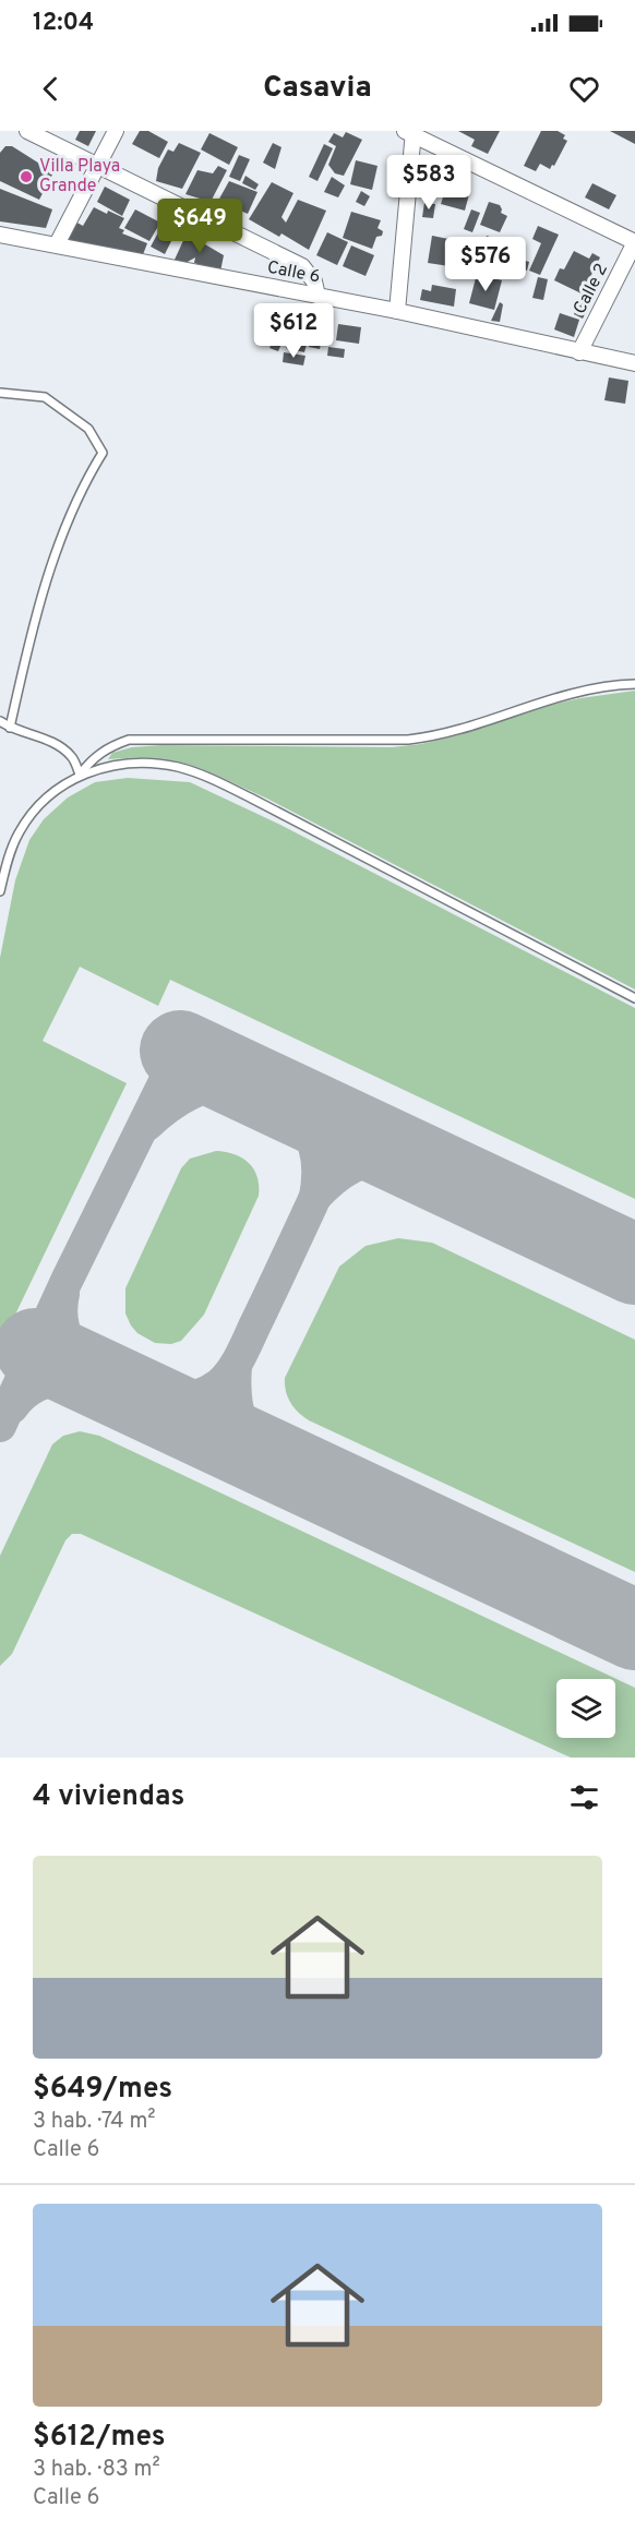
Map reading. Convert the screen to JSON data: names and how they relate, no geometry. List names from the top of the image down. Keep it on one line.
{"streets":{"street":["Calle 6","Calle 2"]},"crossings":[["Calle 6","Calle 2"]],"places":["Villa Playa Grande"],"page":{"status":"12:04","header":"Casavia","price":["$583","$649","$576","$612"],"heading":"4 viviendas","list":[{"name":"$649/mes","note":"3 hab. · 74 m² · Calle 6"},{"name":"$612/mes","note":"3 hab. · 83 m² · Calle 6"}]}}
